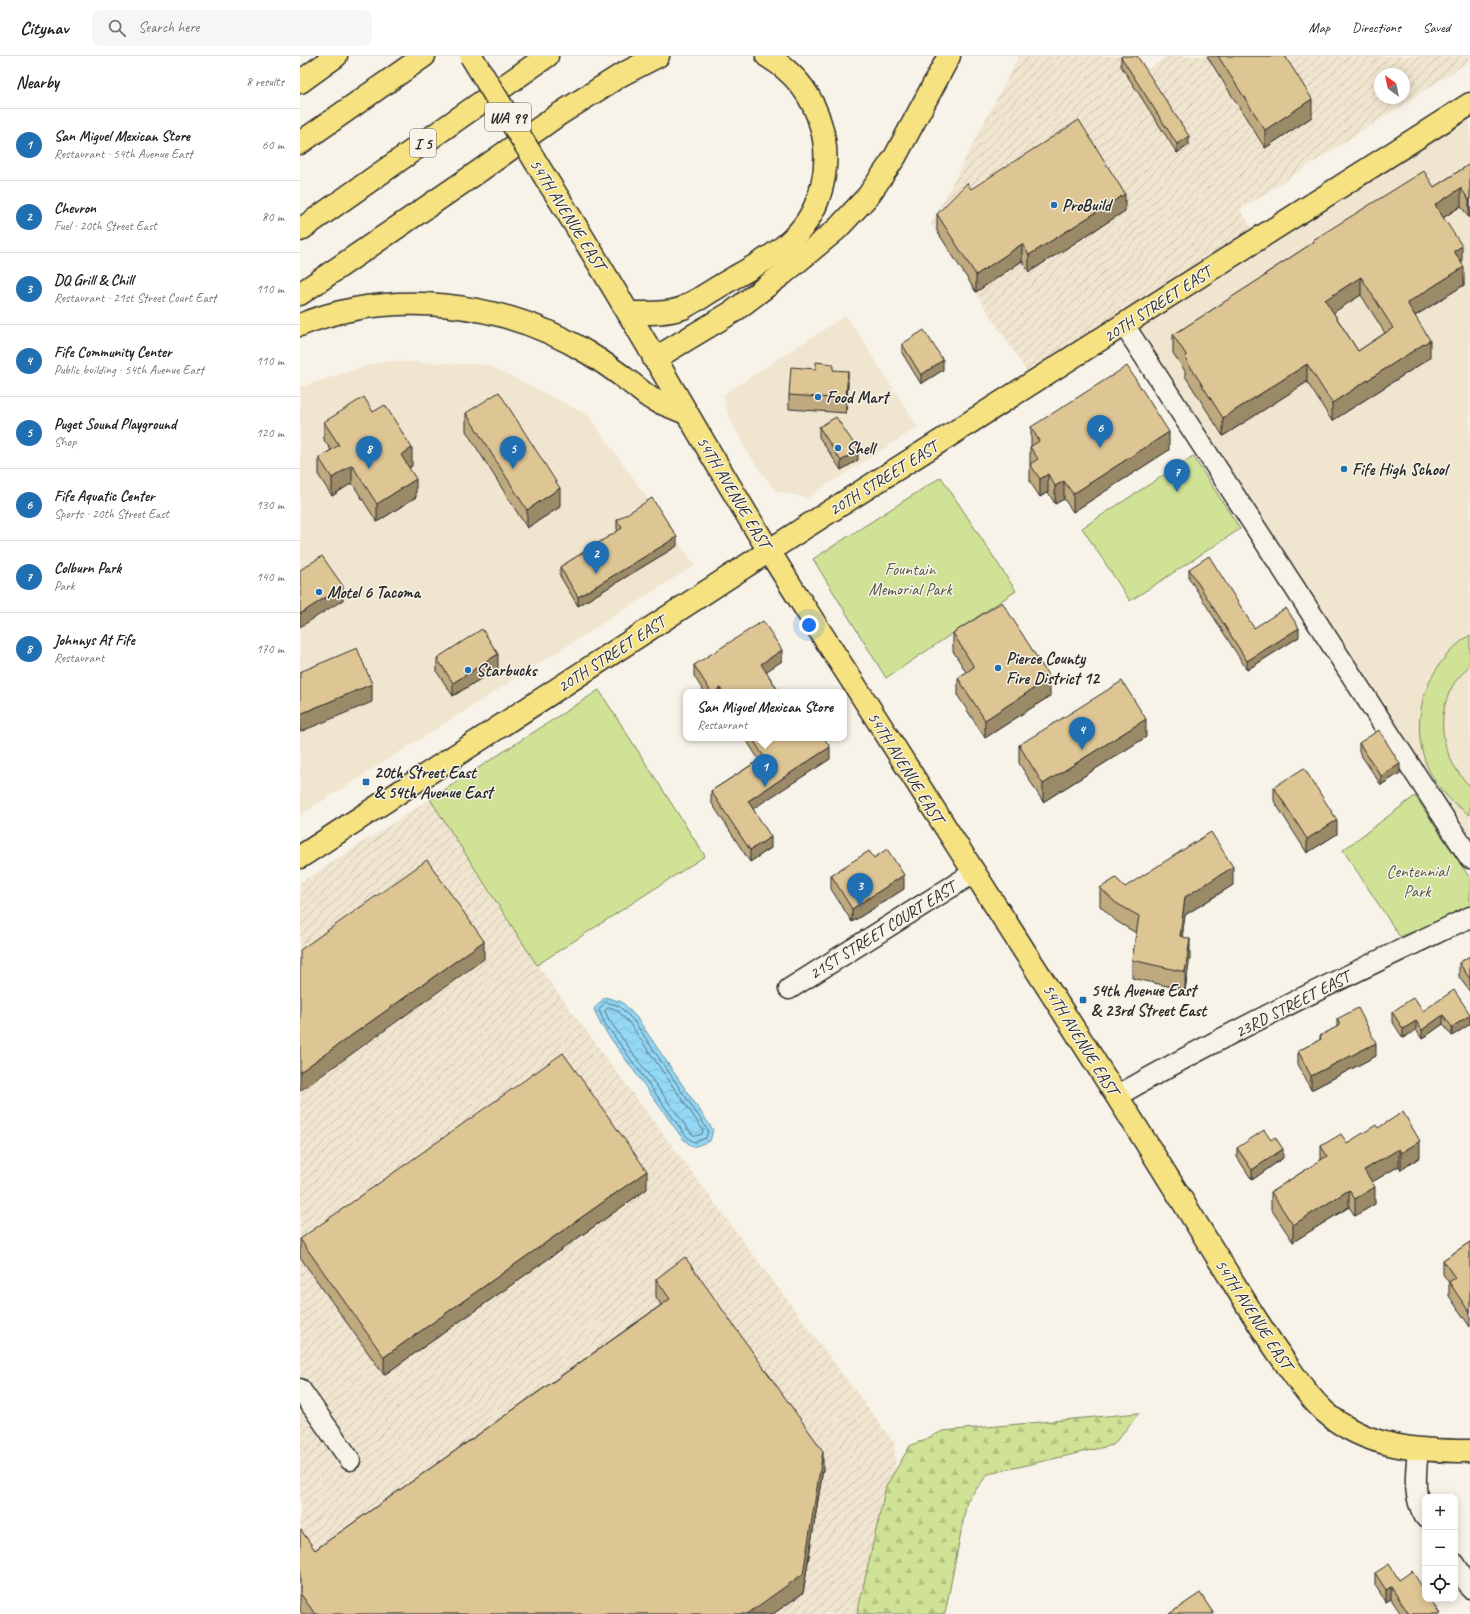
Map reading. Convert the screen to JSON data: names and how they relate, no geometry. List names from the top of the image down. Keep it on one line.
{"streets":{"main road":["WA 99","I 5","54TH AVENUE EAST","20TH STREET EAST"],"street":["21ST STREET COURT EAST","23RD STREET EAST"]},"crossings":[["54TH AVENUE EAST","20TH STREET EAST"],["54TH AVENUE EAST","21ST STREET COURT EAST"],["54TH AVENUE EAST","23RD STREET EAST"]],"parks":["Fountain Memorial Park","Centennial Park"],"places":{"other":["ProBuild","Food Mart","Shell","Fife High School","Motel 6 Tacoma","Pierce County Fire District 12","Starbucks"],"transit":["20th Street East & 54th Avenue East","54th Avenue East & 23rd Street East"]},"north":"top left","page":{"header":"Citynav","search":"Search here","nav":["Map","Directions","Saved"],"heading":["Nearby","8 results"],"list":[{"mark":"1","name":"San Miguel Mexican Store","note":"Restaurant · 54th Avenue East","value":"60 m"},{"mark":"2","name":"Chevron","note":"Fuel · 20th Street East","value":"80 m"},{"mark":"3","name":"DQ Grill & Chill","note":"Restaurant · 21st Street Court East","value":"110 m"},{"mark":"4","name":"Fife Community Center","note":"Public building · 54th Avenue East","value":"110 m"},{"mark":"5","name":"Puget Sound Playground","note":"Shop","value":"120 m"},{"mark":"6","name":"Fife Aquatic Center","note":"Sports · 20th Street East","value":"130 m"},{"mark":"7","name":"Colburn Park","note":"Park","value":"140 m"},{"mark":"8","name":"Johnnys At Fife","note":"Restaurant","value":"170 m"}],"pins":["6","5","8","7","2","4","1","3"],"popup":["San Miguel Mexican Store","Restaurant"],"map_buttons":["+","−"]}}
